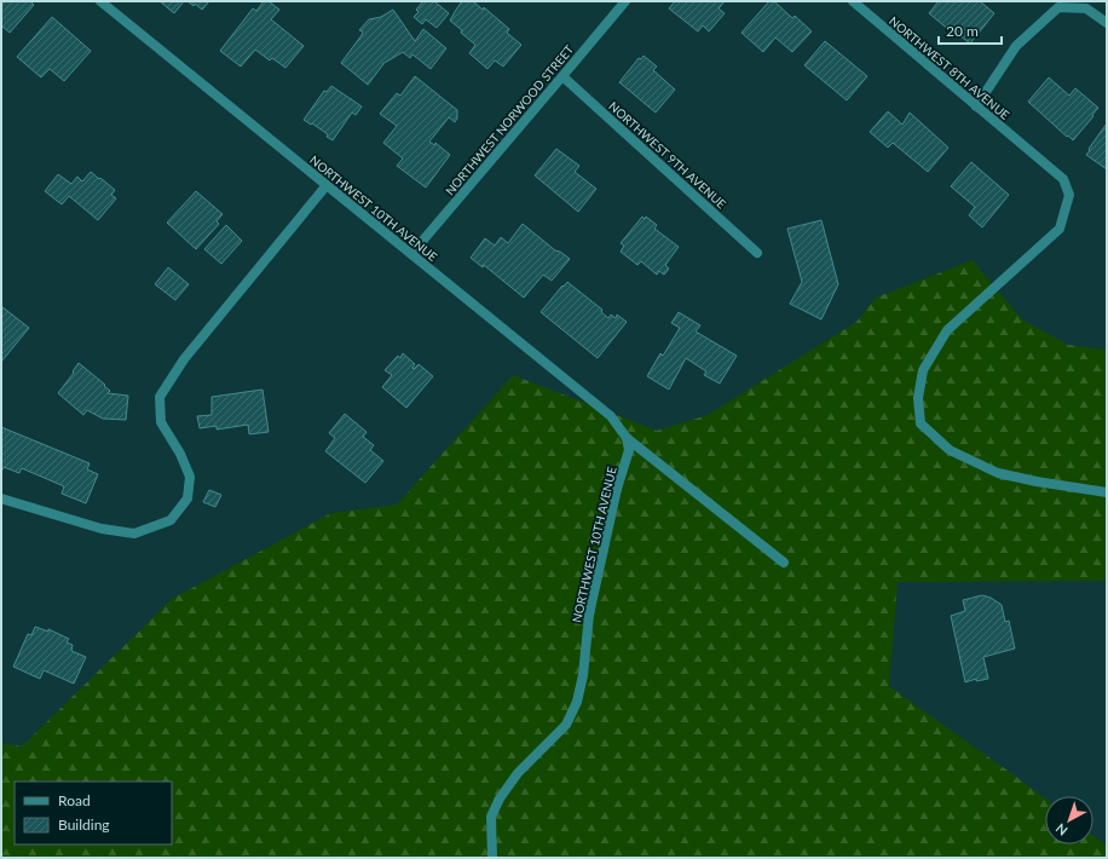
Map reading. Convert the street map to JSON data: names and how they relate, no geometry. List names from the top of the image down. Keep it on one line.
{"streets":{"street":["NORTHWEST 8TH AVENUE","NORTHWEST NORWOOD STREET","NORTHWEST 9TH AVENUE","NORTHWEST 10TH AVENUE"]},"crossings":[["NORTHWEST NORWOOD STREET","NORTHWEST 9TH AVENUE"],["NORTHWEST NORWOOD STREET","NORTHWEST 10TH AVENUE"]],"legend":["Road","Building"],"scale_bar":"20 m","north":"bottom left"}
